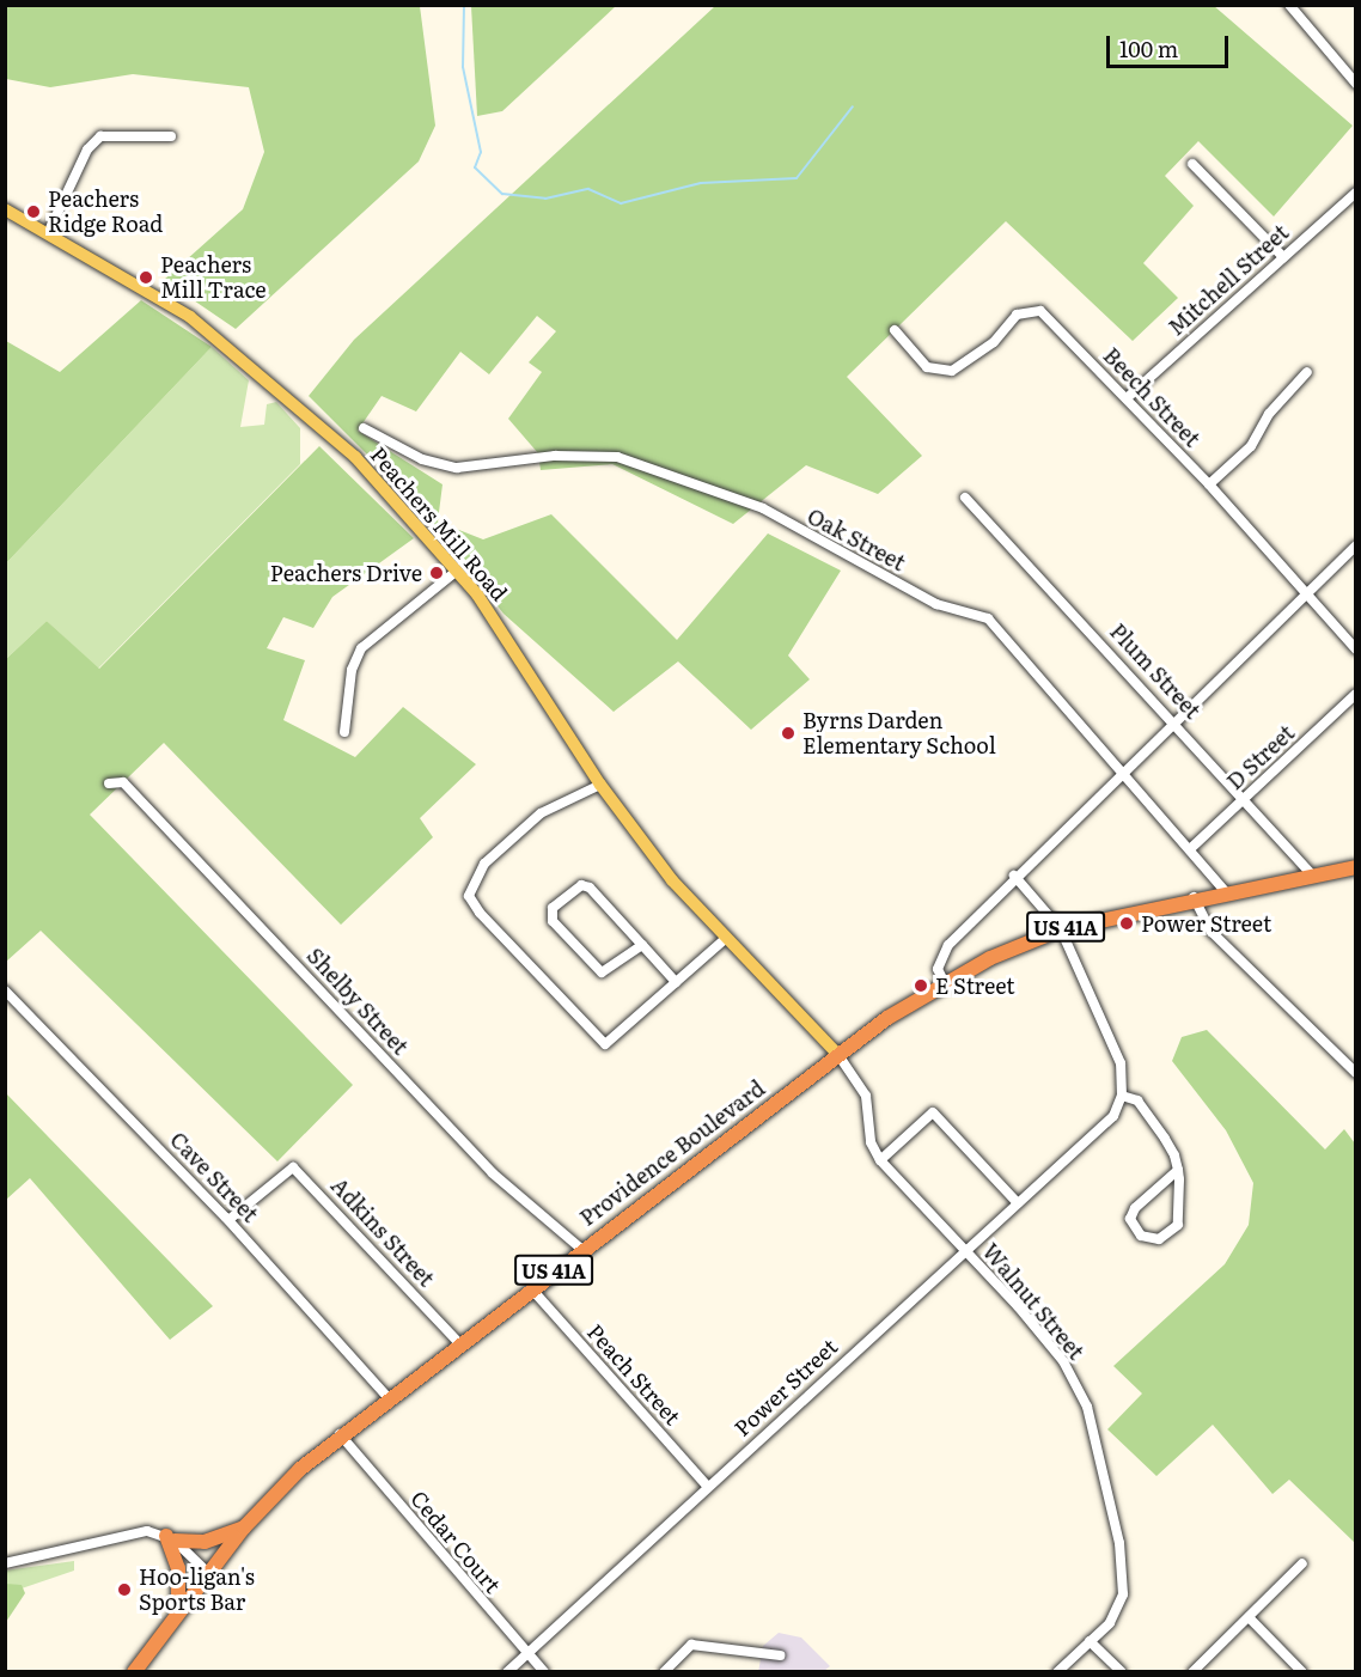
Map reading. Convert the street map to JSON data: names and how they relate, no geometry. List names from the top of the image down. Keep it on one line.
{"streets":{"highway":["US 41A","Providence Boulevard"],"main road":["Peachers Mill Road"],"street":["Mitchell Street","Beech Street","Oak Street","Plum Street","D Street","Shelby Street","Cave Street","Adkins Street","Walnut Street","Peach Street","Power Street","Cedar Court"]},"crossings":[["Mitchell Street","Beech Street"],["Peachers Mill Road","Providence Boulevard"],["Peachers Mill Road","Walnut Street"],["Oak Street","D Street"],["Oak Street","Providence Boulevard"],["Plum Street","D Street"],["Plum Street","Providence Boulevard"],["Shelby Street","Providence Boulevard"],["Providence Boulevard","Cave Street"],["Providence Boulevard","Adkins Street"],["Providence Boulevard","Walnut Street"],["Providence Boulevard","Peach Street"],["Providence Boulevard","Cedar Court"],["Cave Street","Adkins Street"],["Walnut Street","Power Street"],["Peach Street","Power Street"],["Power Street","Cedar Court"]],"places":["Peachers Ridge Road","Peachers Mill Trace","Peachers Drive","Byrns Darden Elementary School","Power Street","E Street","Hoo-ligan's Sports Bar"],"scale_bar":"100 m"}
